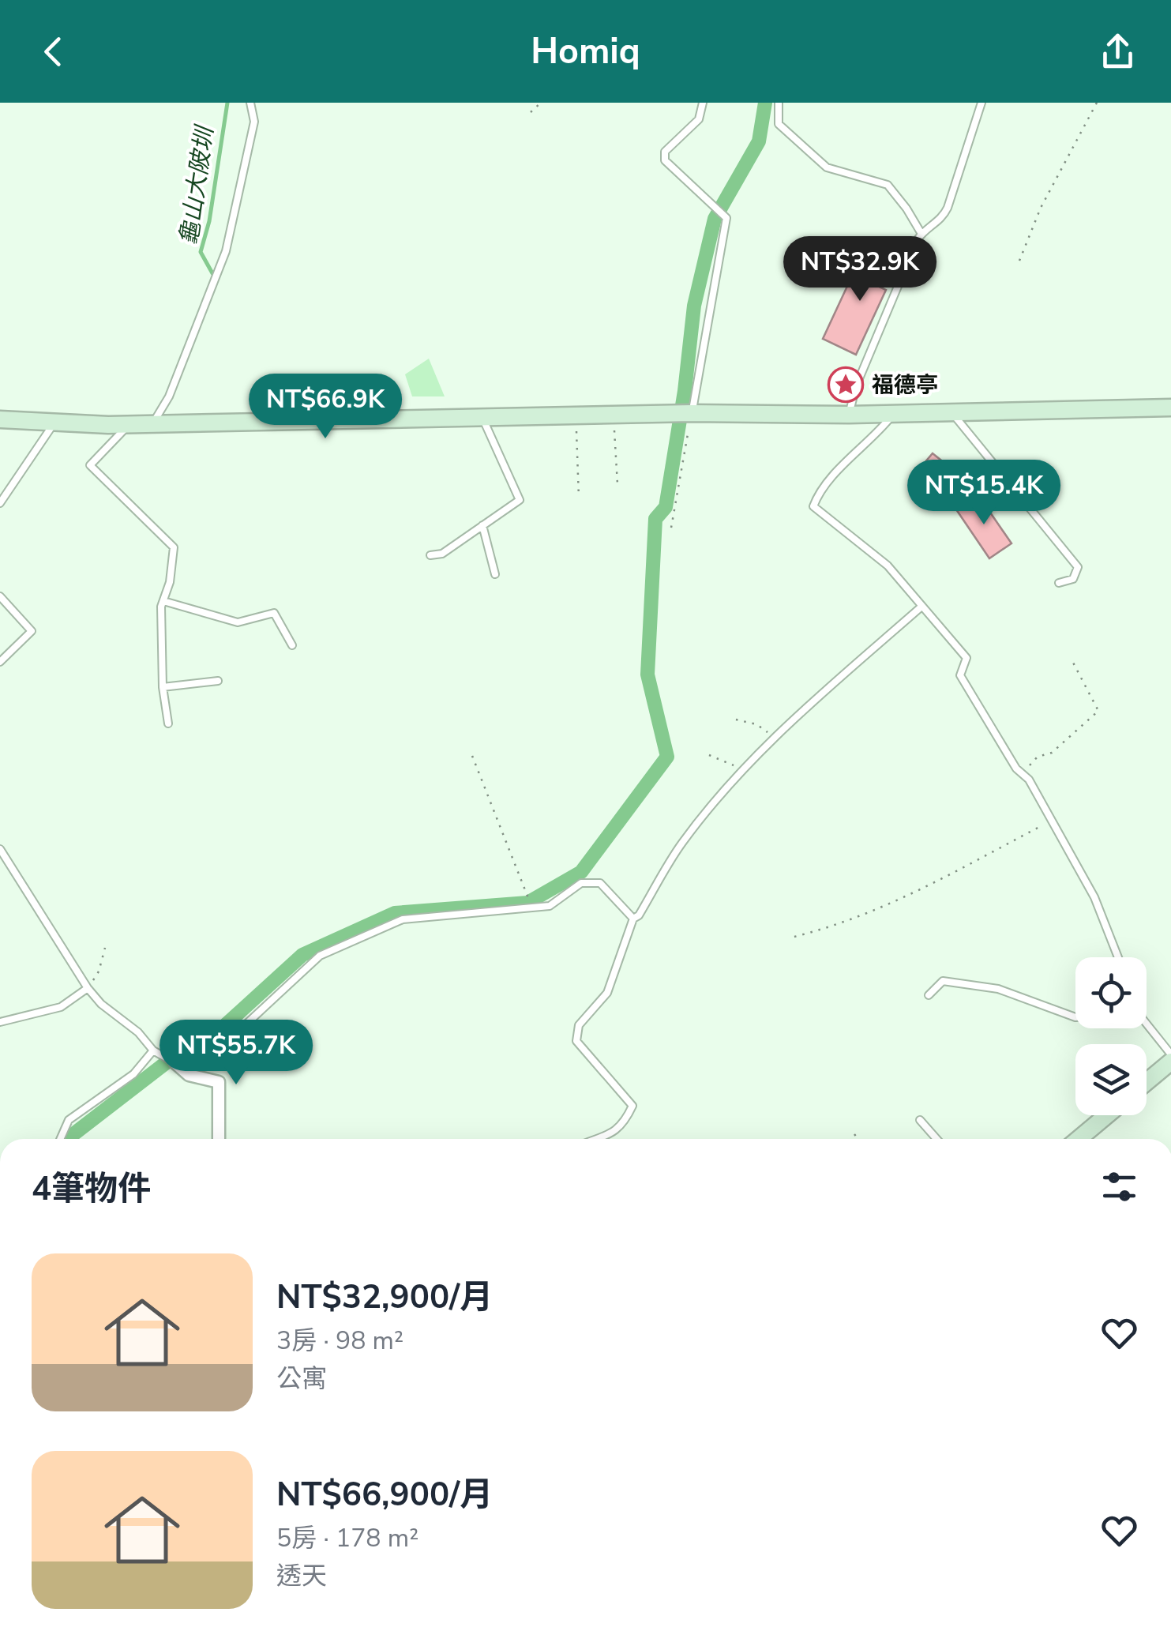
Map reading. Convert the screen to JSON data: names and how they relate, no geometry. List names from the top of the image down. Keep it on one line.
{"water":["龜山大陂圳"],"places":{"place":["福德亭"]},"page":{"header":"Homiq","price":["NT$32.9K","NT$66.9K","NT$15.4K","NT$55.7K"],"heading":"4筆物件","list":[{"name":"NT$32,900/月","note":"3房 · 98 m² · 公寓"},{"name":"NT$66,900/月","note":"5房 · 178 m² · 透天"}]}}
